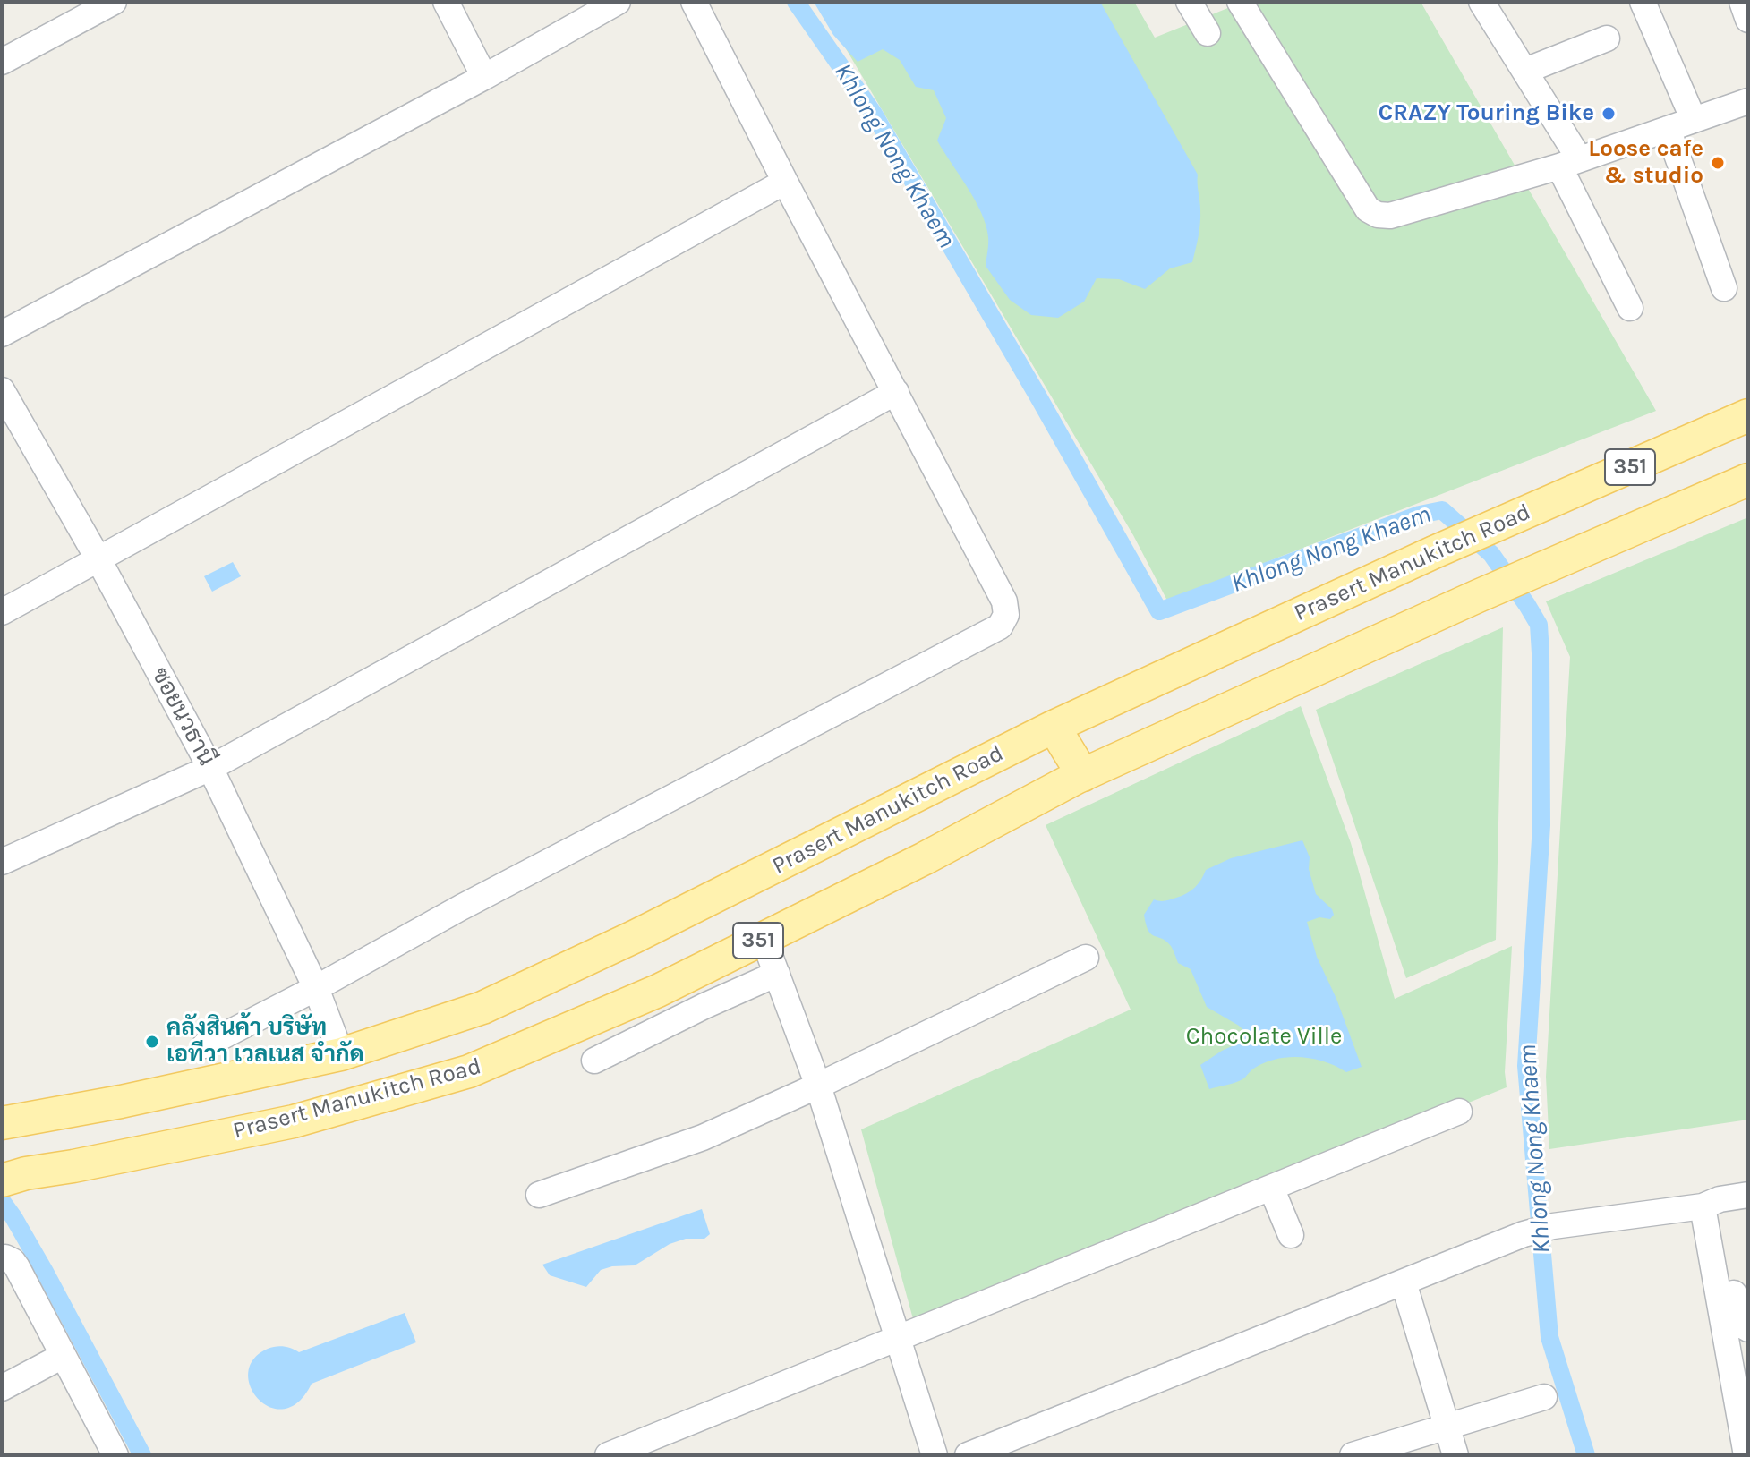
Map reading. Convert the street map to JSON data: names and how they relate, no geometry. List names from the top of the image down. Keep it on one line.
{"streets":{"main road":["351","Prasert Manukitch Road"],"street":["ซอยนวธานี"]},"crossings":[["Prasert Manukitch Road","ซอยนวธานี"]],"water":["Khlong Nong Khaem"],"parks":["Chocolate Ville"],"places":["CRAZY Touring Bike","Loose cafe & studio","คลังสินค้า บริษัท เอทีวา เวลเนส จำกัด"]}
